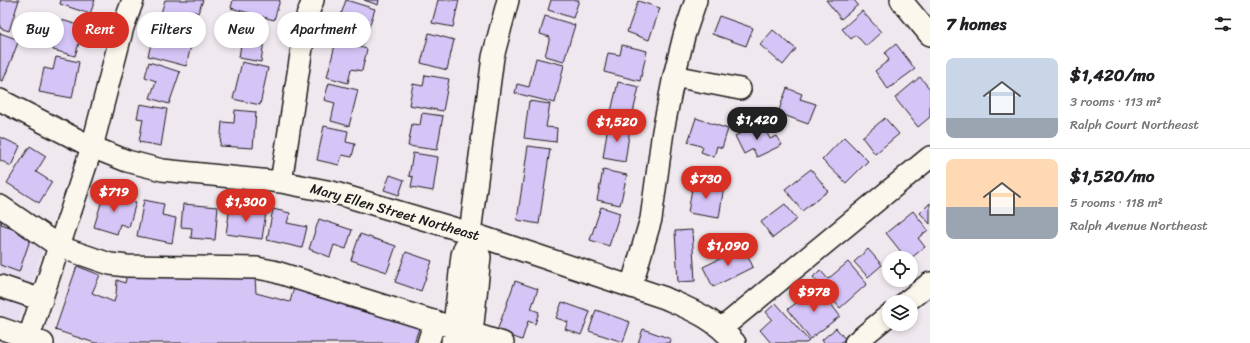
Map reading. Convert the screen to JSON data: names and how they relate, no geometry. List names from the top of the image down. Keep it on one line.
{"streets":{"street":["Mary Ellen Street Northeast"]},"page":{"heading":"7 homes","chip":["Buy","Rent","Filters","New","Apartment"],"list":[{"name":"$1,420/mo","note":"3 rooms · 113 m² · Ralph Court Northeast"},{"name":"$1,520/mo","note":"5 rooms · 118 m² · Ralph Avenue Northeast"}],"price":["$1,420","$1,520","$730","$719","$1,300","$1,090","$978"]}}
